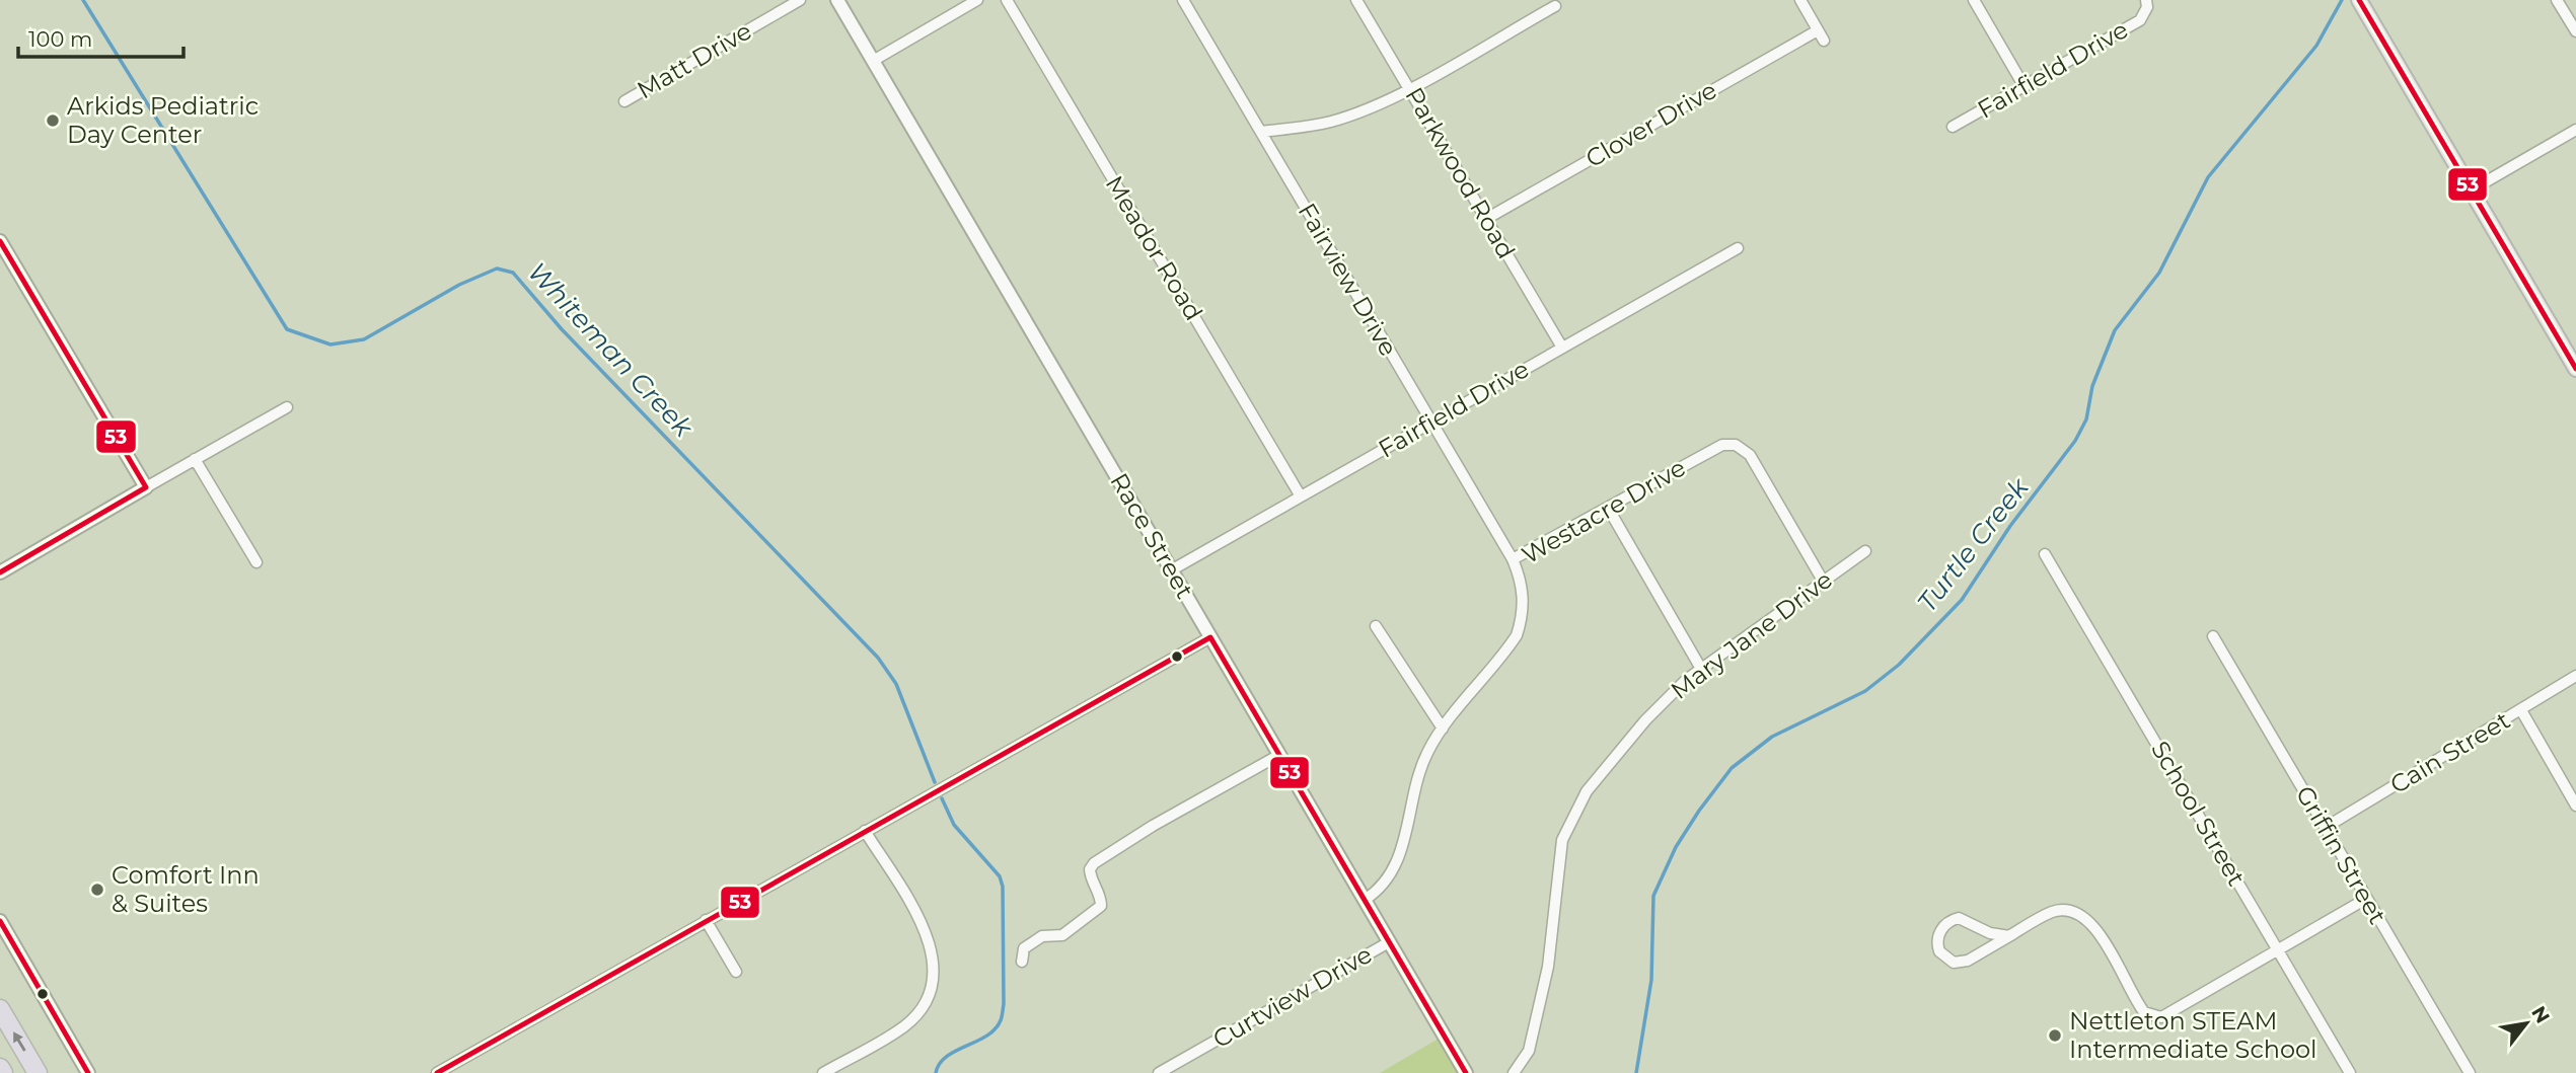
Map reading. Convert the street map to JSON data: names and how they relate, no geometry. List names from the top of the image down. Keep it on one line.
{"streets":{"street":["Matt Drive","Fairfield Drive","Clover Drive","Parkwood Road","Meador Road","Fairview Drive","Westacre Drive","Race Street","Mary Jane Drive","Cain Street","School Street","Griffin Street","Curtview Drive"]},"crossings":[["Fairfield Drive","Parkwood Road"],["Fairfield Drive","Meador Road"],["Fairfield Drive","Fairview Drive"],["Fairfield Drive","Race Street"],["Clover Drive","Parkwood Road"],["Fairview Drive","Westacre Drive"],["Westacre Drive","Race Street"],["Westacre Drive","Mary Jane Drive"],["Race Street","Curtview Drive"],["Cain Street","Griffin Street"]],"water":["Whiteman Creek","Turtle Creek"],"places":["Arkids Pediatric Day Center","Comfort Inn & Suites","Nettleton STEAM Intermediate School"],"lines":["transit line 53"],"scale_bar":"100 m","north":"top right"}
